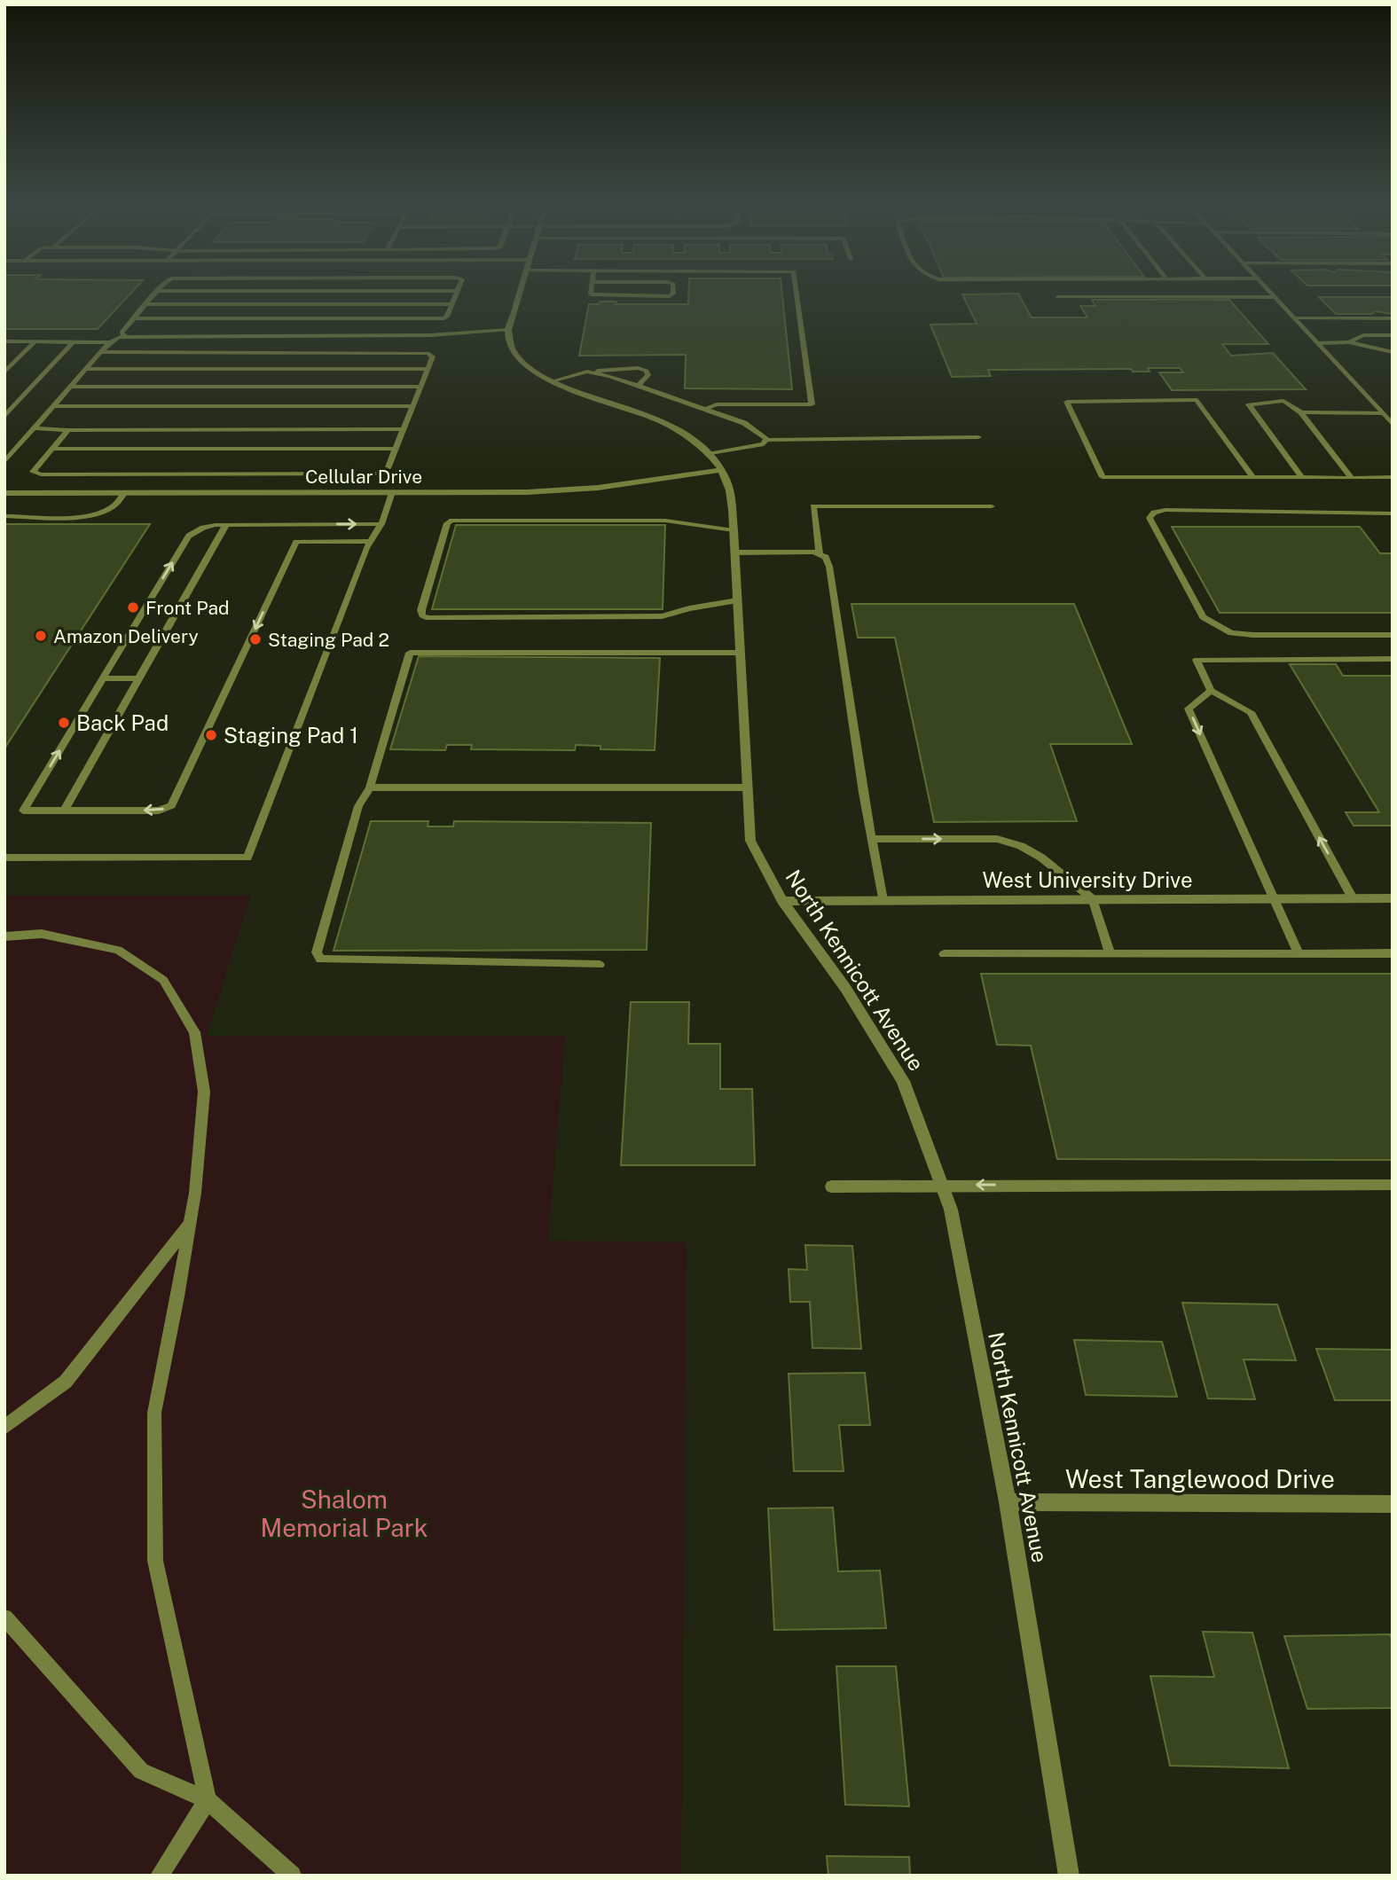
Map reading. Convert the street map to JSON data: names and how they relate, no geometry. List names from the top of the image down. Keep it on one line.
{"streets":{"street":["Cellular Drive","West University Drive","North Kennicott Avenue","West Tanglewood Drive"]},"crossings":[["Cellular Drive","North Kennicott Avenue"],["West University Drive","North Kennicott Avenue"],["North Kennicott Avenue","West Tanglewood Drive"]],"parks":["Shalom Memorial Park"],"places":["Front Pad","Amazon Delivery","Staging Pad 2","Back Pad","Staging Pad 1"]}
